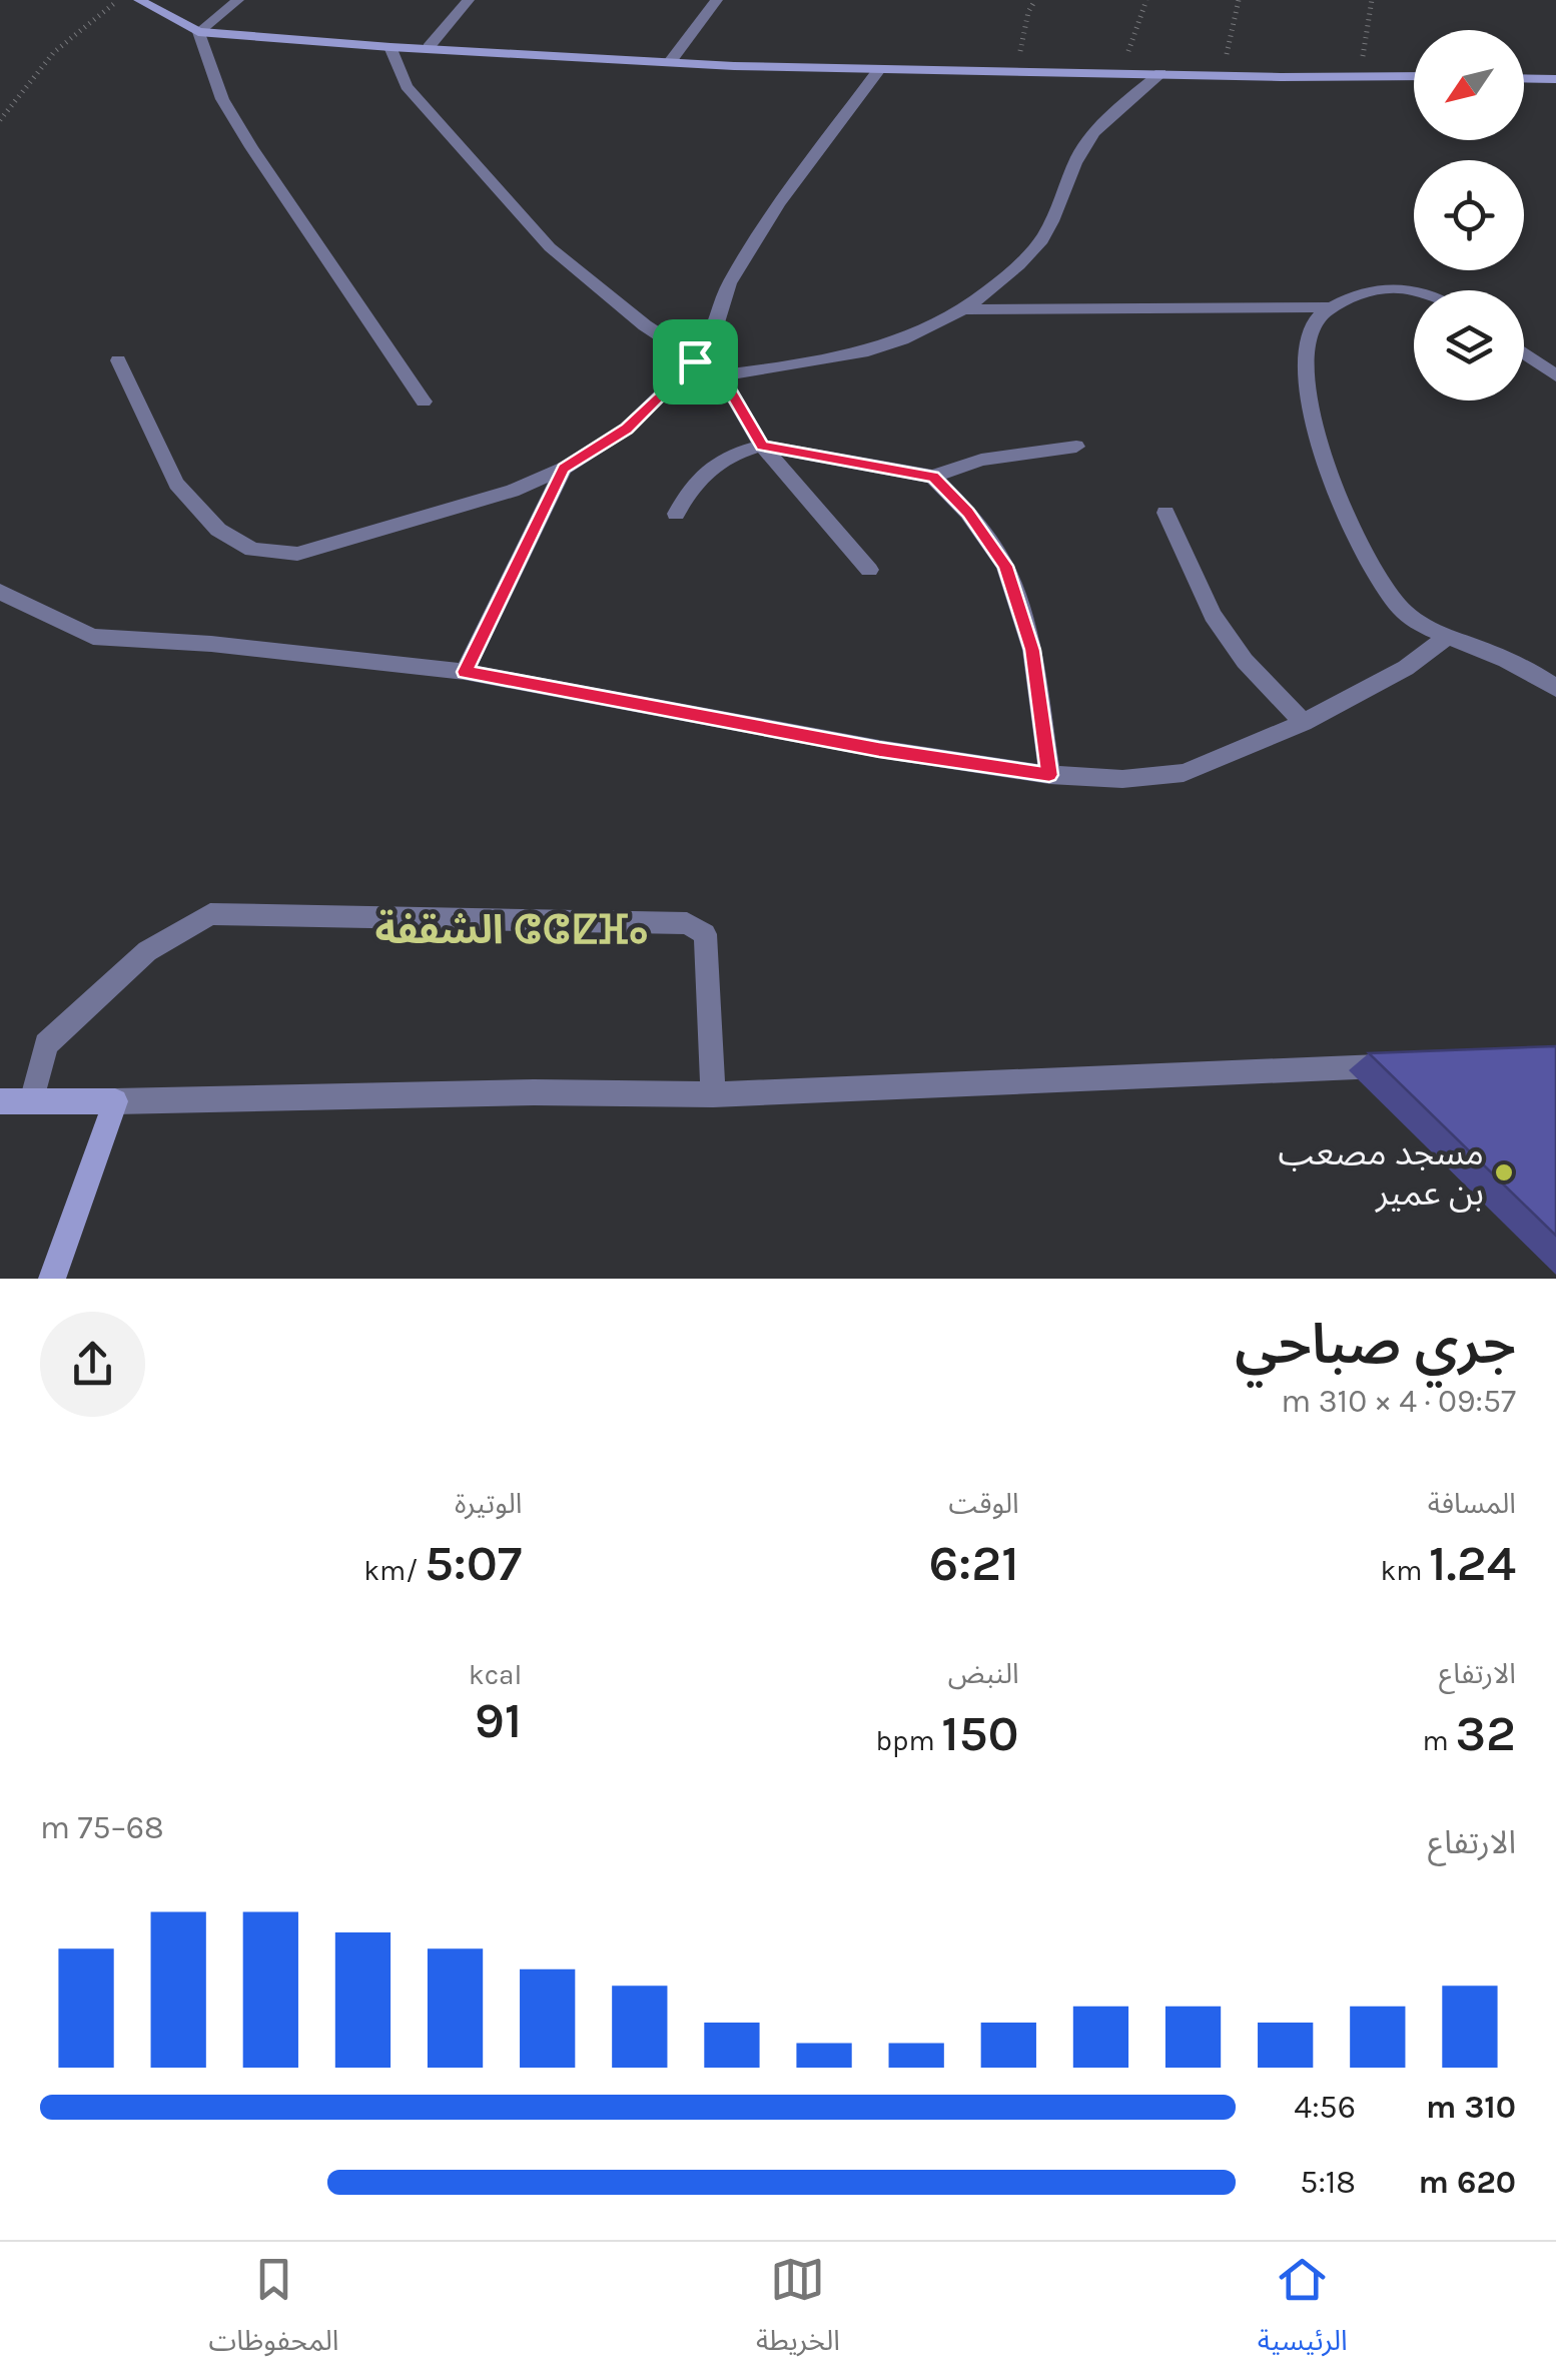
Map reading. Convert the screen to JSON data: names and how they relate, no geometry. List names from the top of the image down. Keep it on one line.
{"districts":["الشقفة ⵛⵛⵇⴼⴰ"],"places":["مسجد مصعب بن عمير"],"north":"bottom left","page":{"heading":["جري صباحي","09:57 · 4 × 310 m"],"stats":[["المسافة","1.24 km"],["الوقت","6:21"],["الوتيرة","5:07 /km"],["الارتفاع","32 m"],["النبض","150 bpm"],["kcal","91"]],"chart":["الارتفاع","68–75 m"],"list":[{"name":"310 m","note":"4:56"},{"name":"620 m","note":"5:18"}],"tabs":["الرئيسية","الخريطة","المحفوظات"]}}
